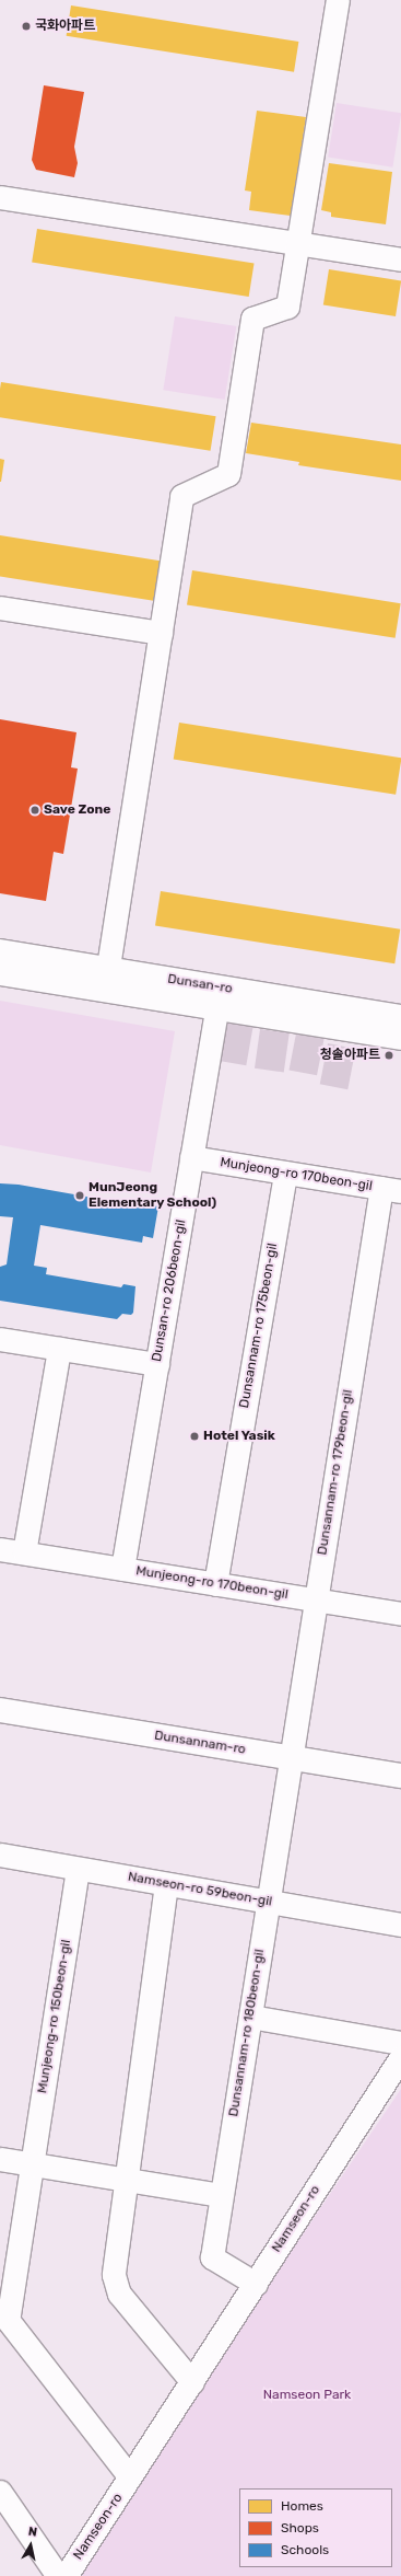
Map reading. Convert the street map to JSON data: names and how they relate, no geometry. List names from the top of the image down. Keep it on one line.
{"streets":{"main road":["Dunsan-ro","Dunsannam-ro"],"street":["Munjeong-ro 170beon-gil","Dunsan-ro 206beon-gil","Dunsannam-ro 175beon-gil","Dunsannam-ro 179beon-gil","Namseon-ro 59beon-gil","Munjeong-ro 150beon-gil","Dunsannam-ro 180beon-gil","Namseon-ro"]},"crossings":[["Dunsan-ro","Dunsan-ro 206beon-gil"],["Munjeong-ro 170beon-gil","Dunsan-ro 206beon-gil"],["Munjeong-ro 170beon-gil","Dunsannam-ro 175beon-gil"],["Munjeong-ro 170beon-gil","Dunsannam-ro 179beon-gil"],["Dunsannam-ro 179beon-gil","Dunsannam-ro"],["Dunsannam-ro 179beon-gil","Dunsannam-ro 180beon-gil"],["Dunsannam-ro","Dunsannam-ro 180beon-gil"],["Namseon-ro 59beon-gil","Munjeong-ro 150beon-gil"],["Namseon-ro 59beon-gil","Dunsannam-ro 180beon-gil"],["Dunsannam-ro 180beon-gil","Namseon-ro"]],"parks":["Namseon Park"],"places":["국화아파트","Save Zone","청솔아파트","MunJeong Elementary School)","Hotel Yasik"],"legend":["Homes","Shops","Schools"],"north":"top"}
